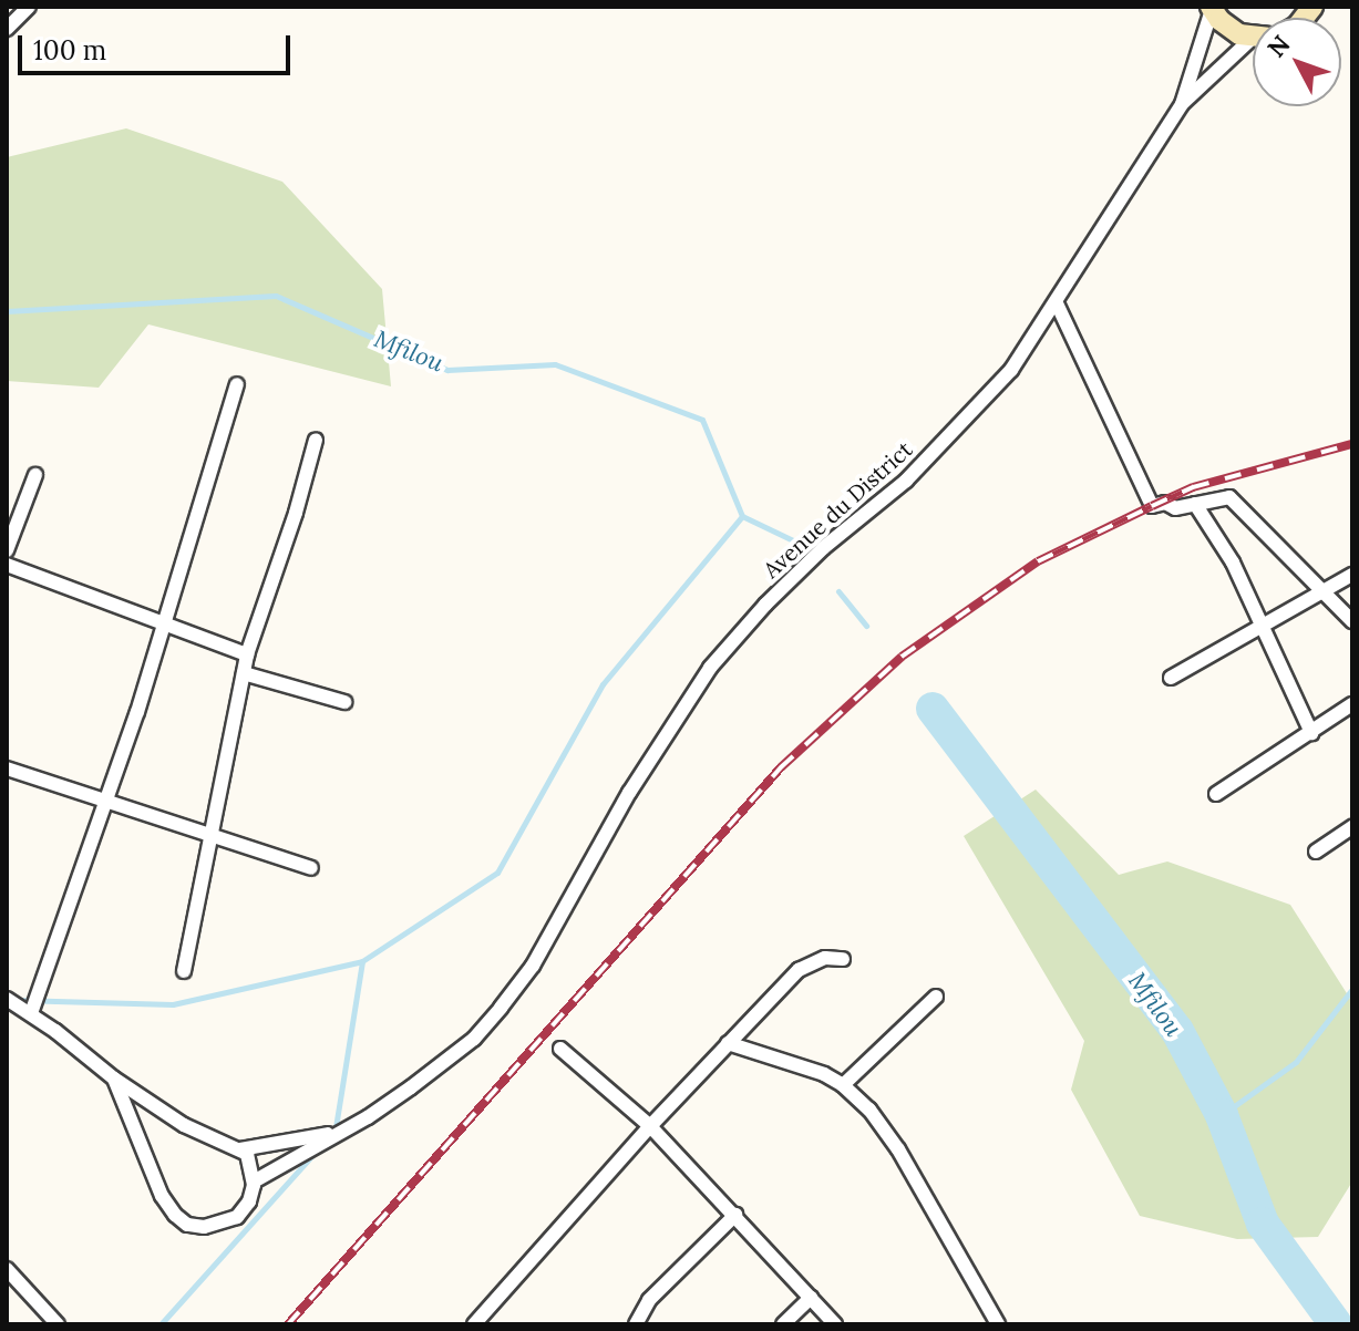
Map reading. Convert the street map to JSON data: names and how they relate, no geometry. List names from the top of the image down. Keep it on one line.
{"streets":{"street":["Avenue du District"]},"water":["Mfilou"],"scale_bar":"100 m","north":"top left"}
